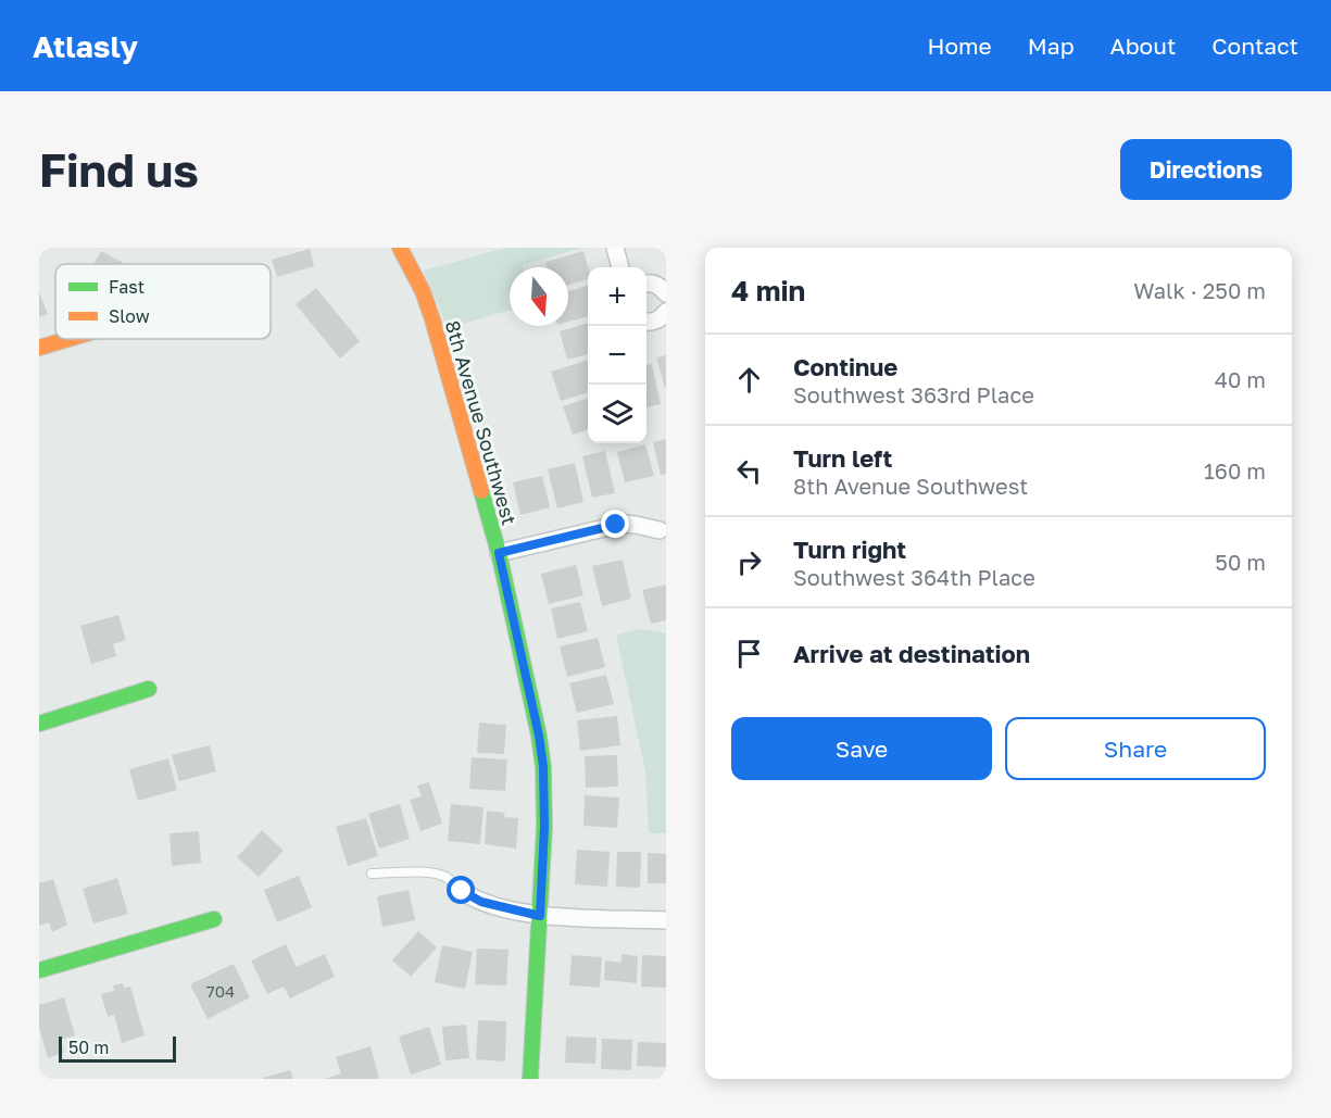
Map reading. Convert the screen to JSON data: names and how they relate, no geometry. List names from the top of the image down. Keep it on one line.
{"streets":{"street":["8th Avenue Southwest"]},"house_numbers":["704"],"legend":["Fast","Slow"],"scale_bar":"50 m","north":"bottom","page":{"header":"Atlasly","nav":["Home","Map","About","Contact"],"buttons":["Directions",["Save","Share"]],"title":"Find us","heading":["4 min","Walk · 250 m"],"map_buttons":["+","−"],"list":[["Continue","Southwest 363rd Place","40 m"],["Turn left","8th Avenue Southwest","160 m"],["Turn right","Southwest 364th Place","50 m"],"Arrive at destination"],"scale":"50 m"}}
